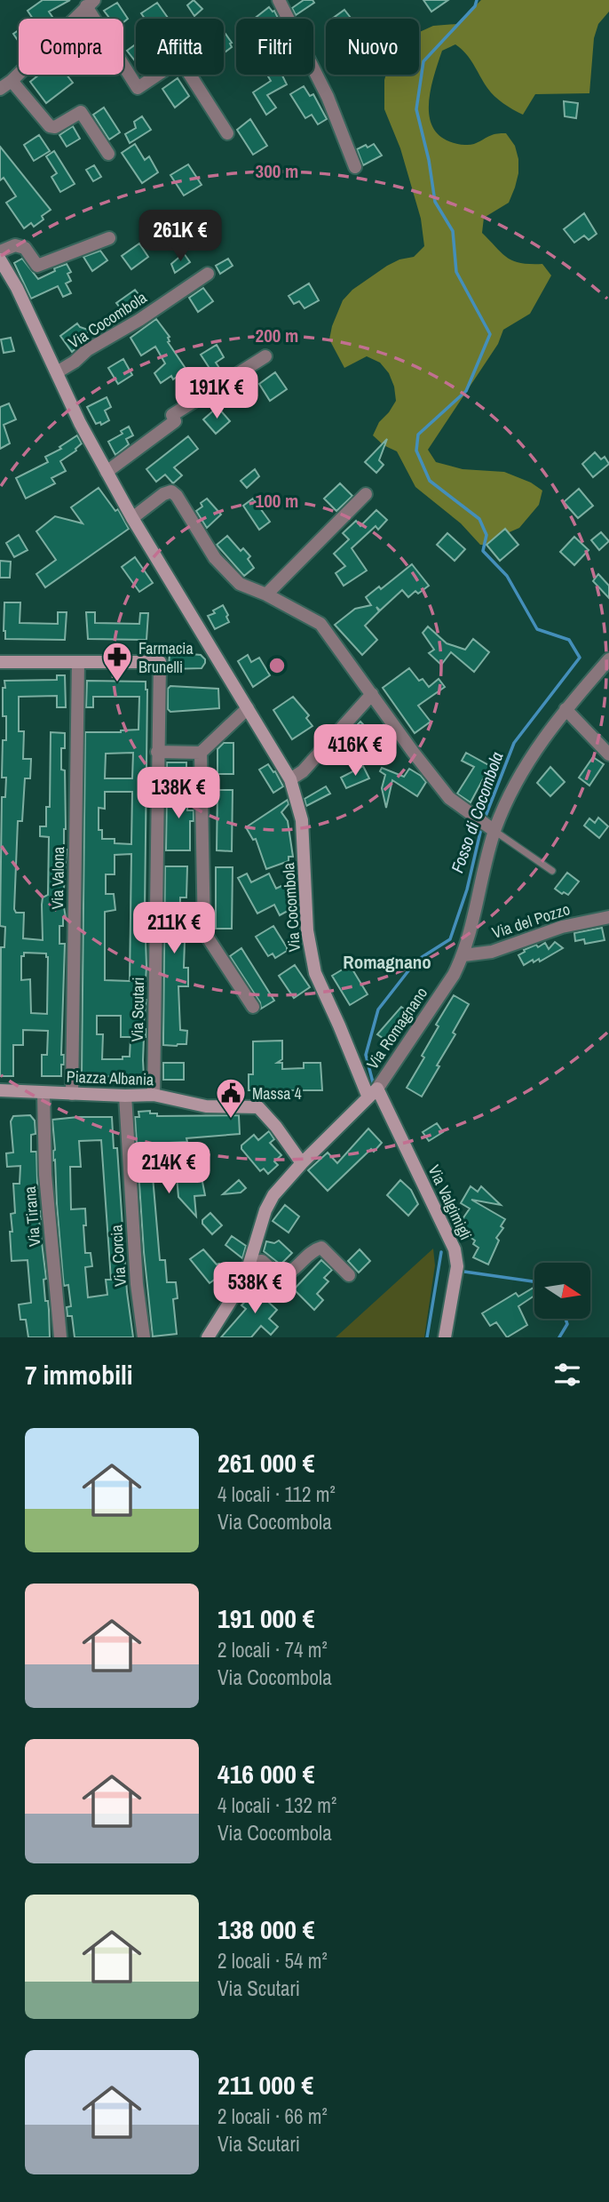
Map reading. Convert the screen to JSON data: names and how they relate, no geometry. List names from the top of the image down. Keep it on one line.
{"streets":{"street":["Via Cocombola","Via Valona","Via del Pozzo","Via Scutari","Via Romagnano","Piazza Albania","Via Valgimigli","Via Tirana","Via Corcia"]},"crossings":[["Via Cocombola","Via Romagnano"],["Via Cocombola","Via Valgimigli"],["Via Valona","Via Scutari"],["Via Valona","Piazza Albania"],["Via del Pozzo","Via Romagnano"],["Via Scutari","Piazza Albania"],["Via Romagnano","Piazza Albania"],["Via Romagnano","Via Valgimigli"],["Piazza Albania","Via Tirana"],["Piazza Albania","Via Corcia"]],"districts":["Romagnano"],"water":["Fosso di Cocombola"],"places":{"pharmacy":["Farmacia Brunelli"],"public building":["Massa 4"]},"north":"right","page":{"chip":["Compra","Affitta","Filtri","Nuovo"],"price":["261K €","191K €","416K €","138K €","211K €","214K €","538K €"],"heading":"7 immobili","list":[{"name":"261 000 €","note":"4 locali · 112 m² · Via Cocombola"},{"name":"191 000 €","note":"2 locali · 74 m² · Via Cocombola"},{"name":"416 000 €","note":"4 locali · 132 m² · Via Cocombola"},{"name":"138 000 €","note":"2 locali · 54 m² · Via Scutari"},{"name":"211 000 €","note":"2 locali · 66 m² · Via Scutari"}]},"rings":["300 m","200 m","100 m"]}
